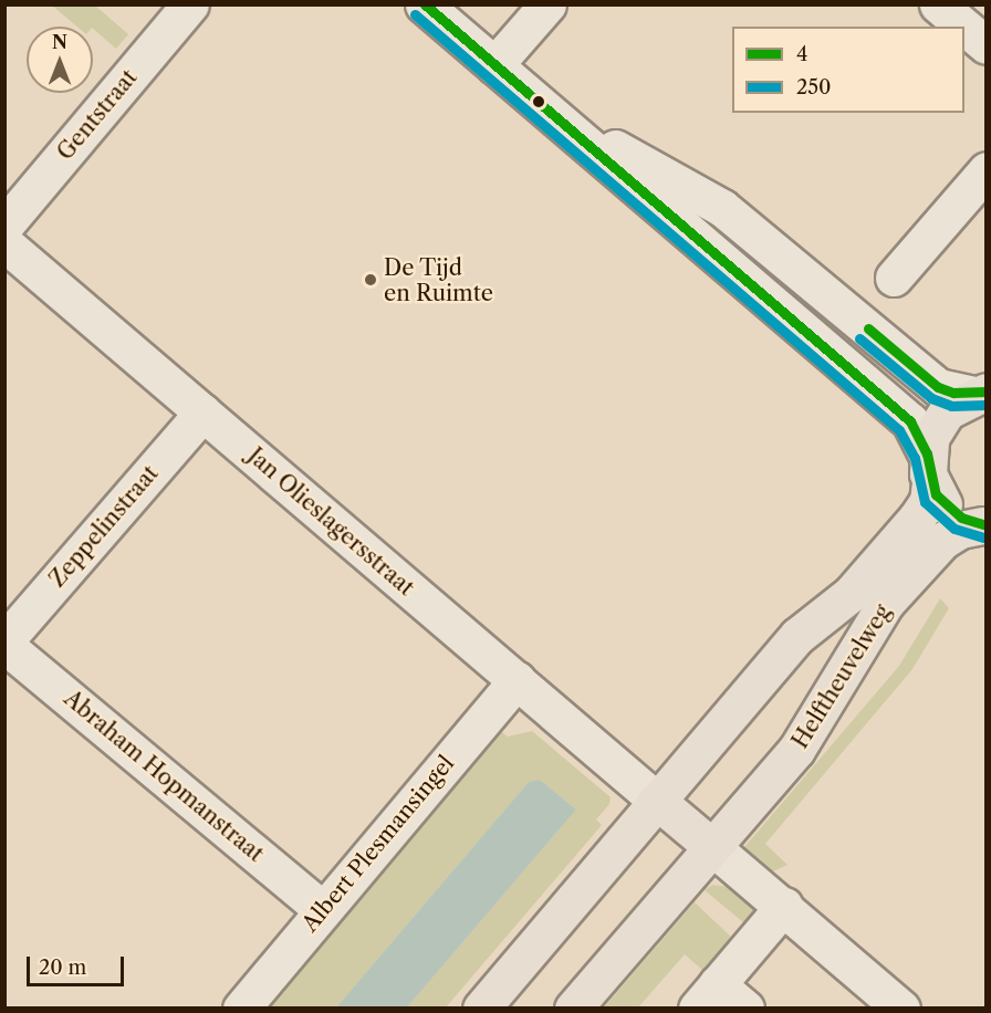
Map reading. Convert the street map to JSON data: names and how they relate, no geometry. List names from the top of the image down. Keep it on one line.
{"streets":{"main road":["Helftheuvelweg"],"street":["Gentstraat","Jan Olieslagersstraat","Zeppelinstraat","Abraham Hopmanstraat","Albert Plesmansingel"]},"crossings":[["Jan Olieslagersstraat","Zeppelinstraat"],["Jan Olieslagersstraat","Helftheuvelweg"],["Jan Olieslagersstraat","Albert Plesmansingel"],["Zeppelinstraat","Abraham Hopmanstraat"],["Abraham Hopmanstraat","Albert Plesmansingel"]],"places":["De Tijd en Ruimte"],"lines":["transit line 4","transit line 250"],"legend":["4","250"],"scale_bar":"20 m","north":"top"}
